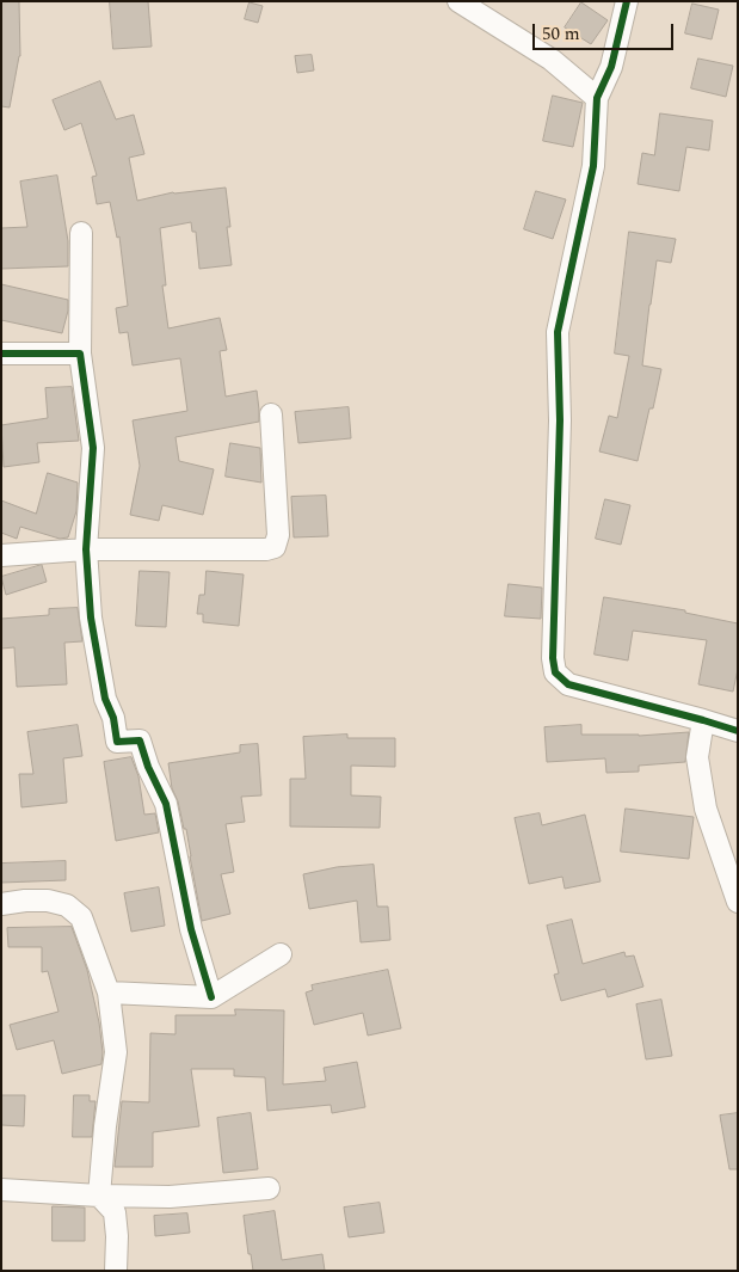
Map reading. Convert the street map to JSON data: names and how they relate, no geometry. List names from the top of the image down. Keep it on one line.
{"scale_bar":"50 m"}
